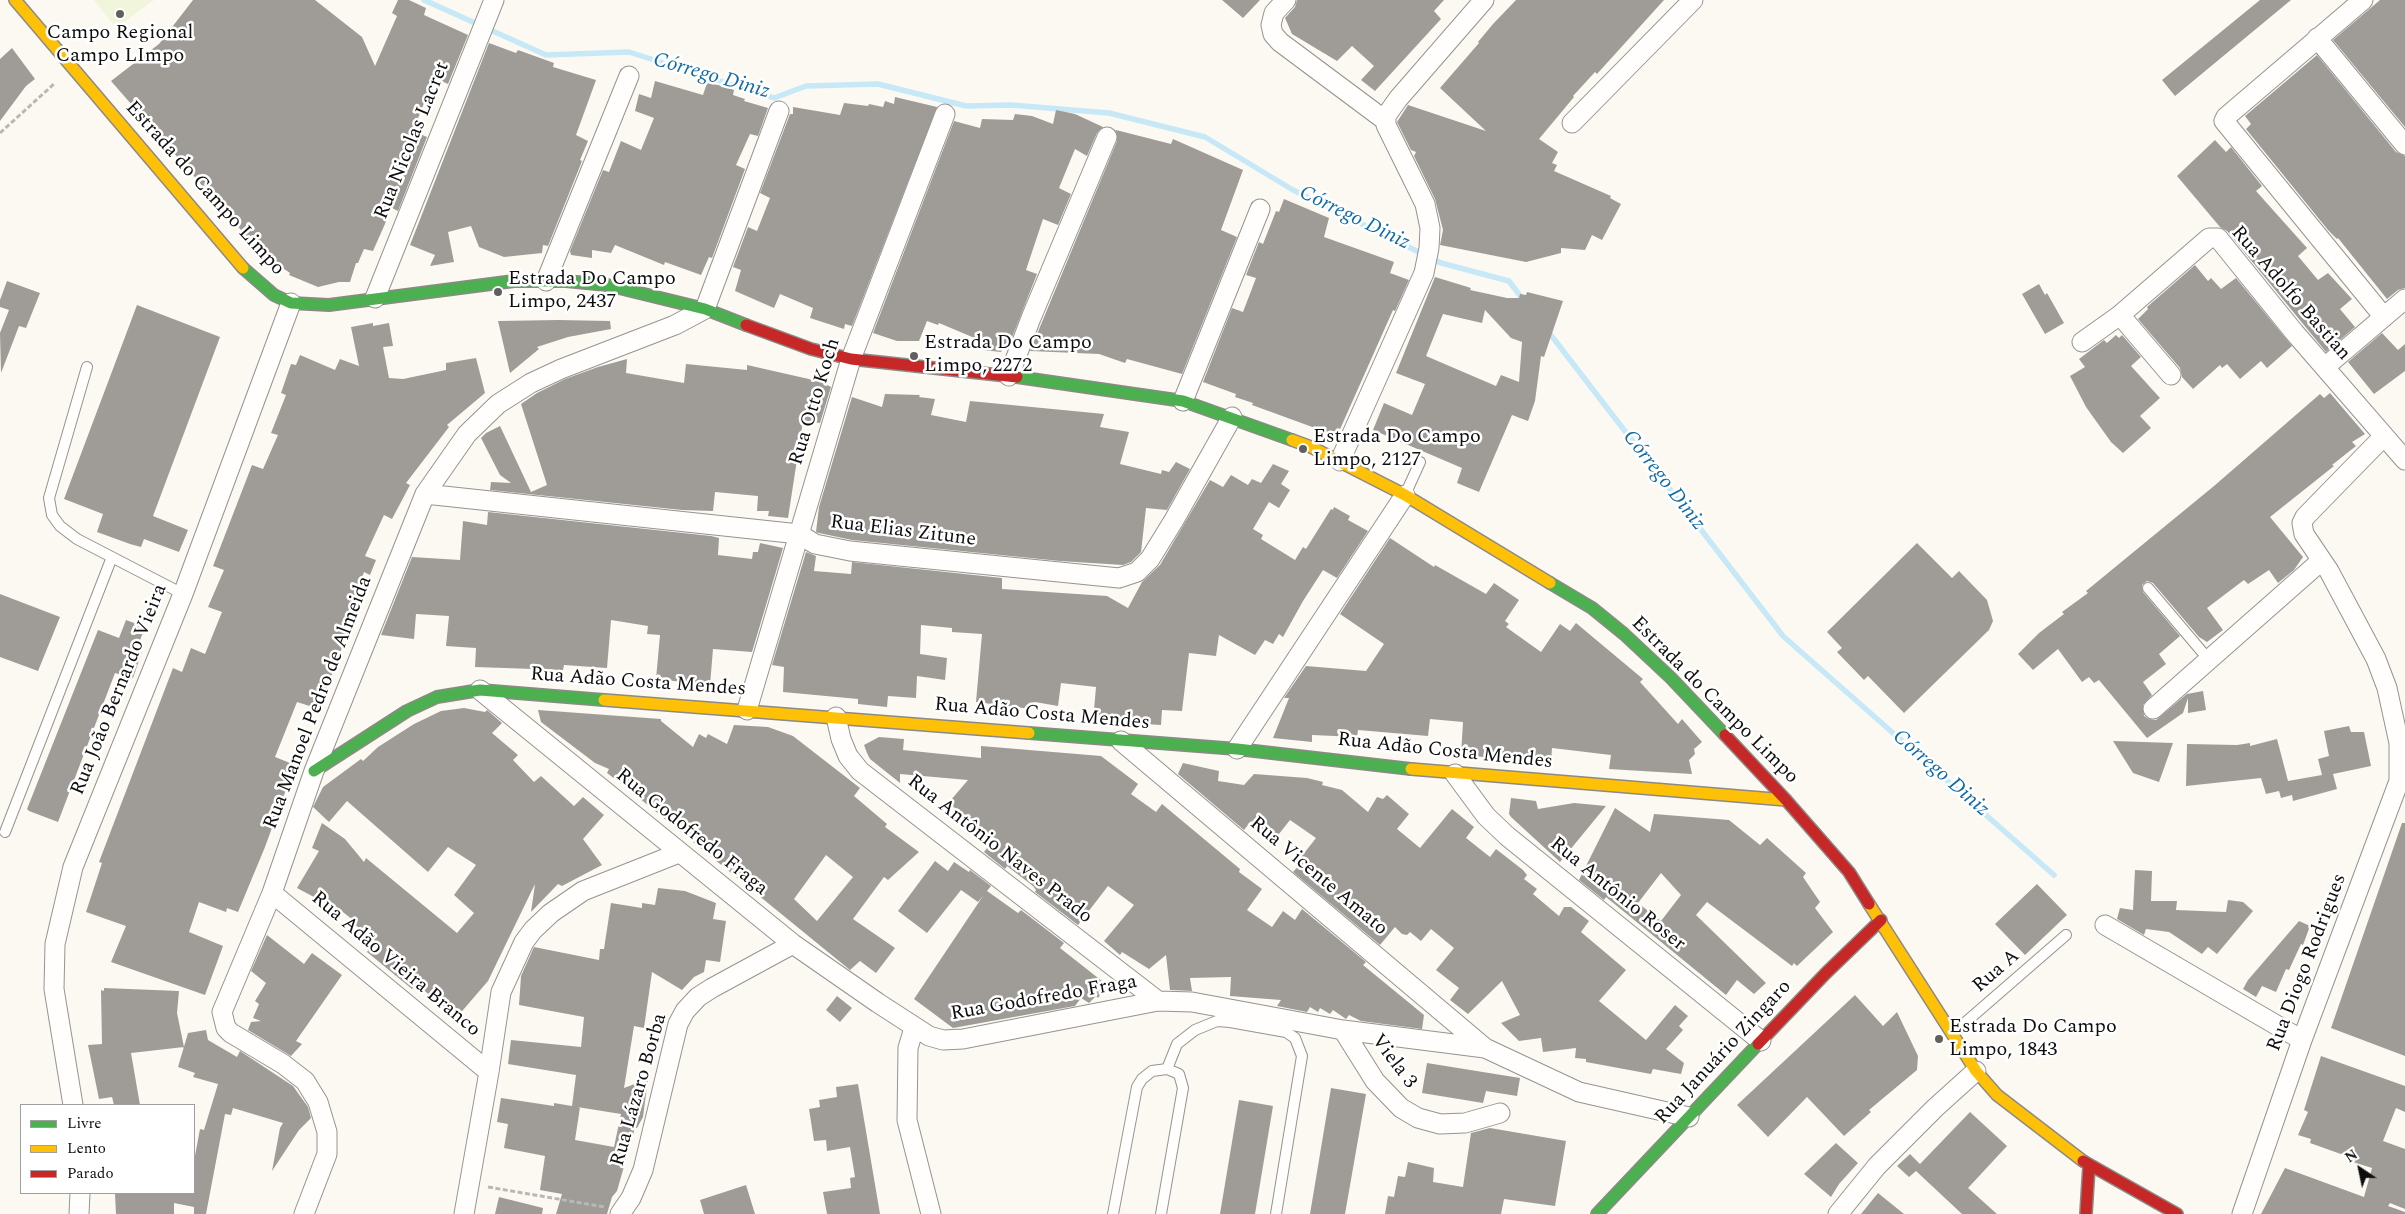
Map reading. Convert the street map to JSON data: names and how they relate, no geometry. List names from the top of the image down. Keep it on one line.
{"streets":{"main road":["Estrada do Campo Limpo","Rua Adão Costa Mendes","Rua Januário Zingaro"],"street":["Rua Nicolas Lacret","Rua Adolfo Bastian","Rua Otto Koch","Rua Elias Zitune","Rua João Bernardo Vieira","Rua Manoel Pedro de Almeida","Rua Godofredo Fraga","Rua Antônio Naves Prado","Rua Vicente Amato","Rua Antônio Roser","Rua Diogo Rodrigues","Rua Adão Vieira Branco","Viela 3","Rua Lázaro Borba"],"lane":["Rua A"]},"crossings":[["Rua Nicolas Lacret","Estrada do Campo Limpo"],["Estrada do Campo Limpo","Rua Otto Koch"],["Estrada do Campo Limpo","Rua Elias Zitune"],["Estrada do Campo Limpo","Rua Adão Costa Mendes"],["Estrada do Campo Limpo","Rua João Bernardo Vieira"],["Estrada do Campo Limpo","Rua Manoel Pedro de Almeida"],["Estrada do Campo Limpo","Rua A"],["Estrada do Campo Limpo","Rua Januário Zingaro"],["Rua Adolfo Bastian","Rua Diogo Rodrigues"],["Rua Otto Koch","Rua Elias Zitune"],["Rua Otto Koch","Rua Adão Costa Mendes"],["Rua Elias Zitune","Rua Manoel Pedro de Almeida"],["Rua Adão Costa Mendes","Rua Manoel Pedro de Almeida"],["Rua Adão Costa Mendes","Rua Godofredo Fraga"],["Rua Adão Costa Mendes","Rua Antônio Naves Prado"],["Rua Adão Costa Mendes","Rua Vicente Amato"],["Rua Adão Costa Mendes","Rua Antônio Roser"],["Rua Manoel Pedro de Almeida","Rua Adão Vieira Branco"],["Rua Godofredo Fraga","Rua Antônio Naves Prado"],["Rua Godofredo Fraga","Rua Vicente Amato"],["Rua Godofredo Fraga","Rua Januário Zingaro"],["Rua Godofredo Fraga","Viela 3"],["Rua Godofredo Fraga","Rua Lázaro Borba"],["Rua Antônio Roser","Rua Januário Zingaro"]],"water":["Córrego Diniz"],"places":["Campo Regional Campo LImpo","Estrada Do Campo Limpo, 2437","Estrada Do Campo Limpo, 2272","Estrada Do Campo Limpo, 2127","Estrada Do Campo Limpo, 1843"],"legend":["Livre","Lento","Parado"],"north":"top left"}
